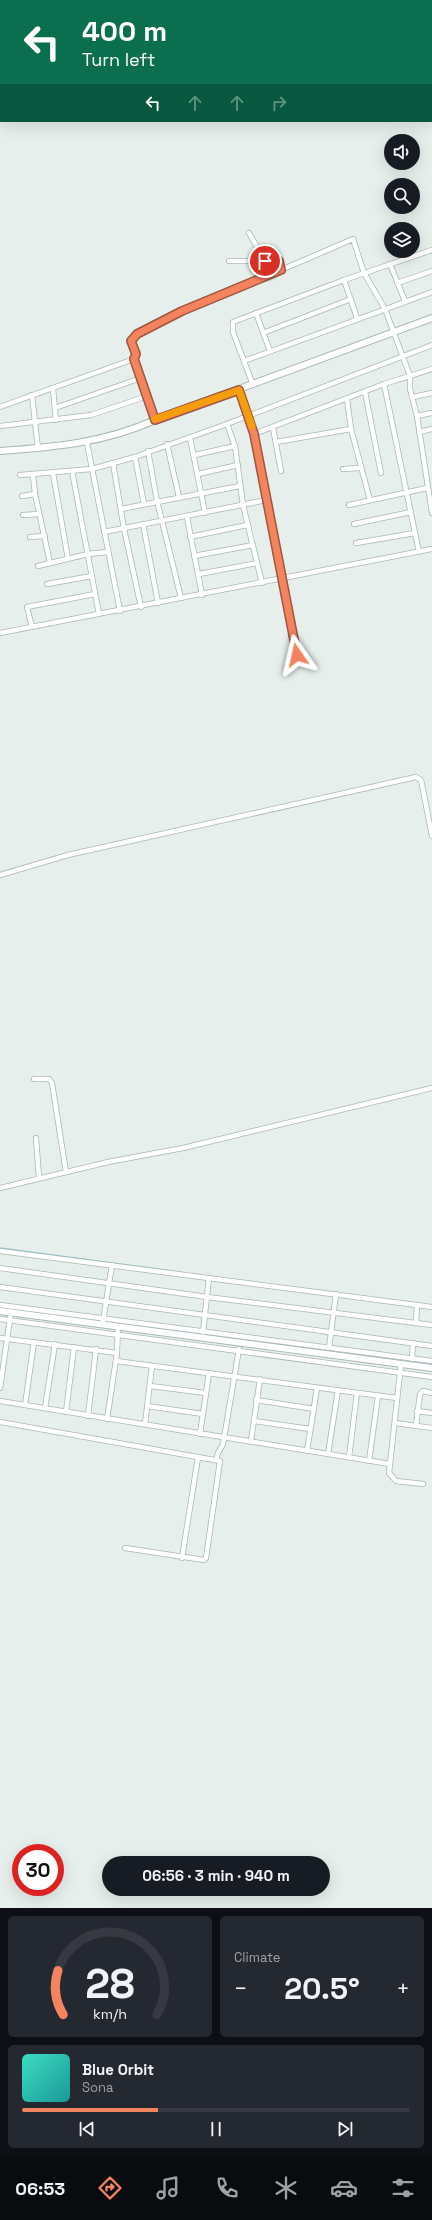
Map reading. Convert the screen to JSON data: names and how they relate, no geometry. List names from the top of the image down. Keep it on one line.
{"page":{"turn":["400 m","Turn left"],"limit":"30","trip":"06:56 · 3 min · 940 m","tile":"Climate","heat":["−","20.5°","+"],"song":["Blue Orbit","Sona"],"tabs":"06:53","gauge":["28","km/h"]}}
